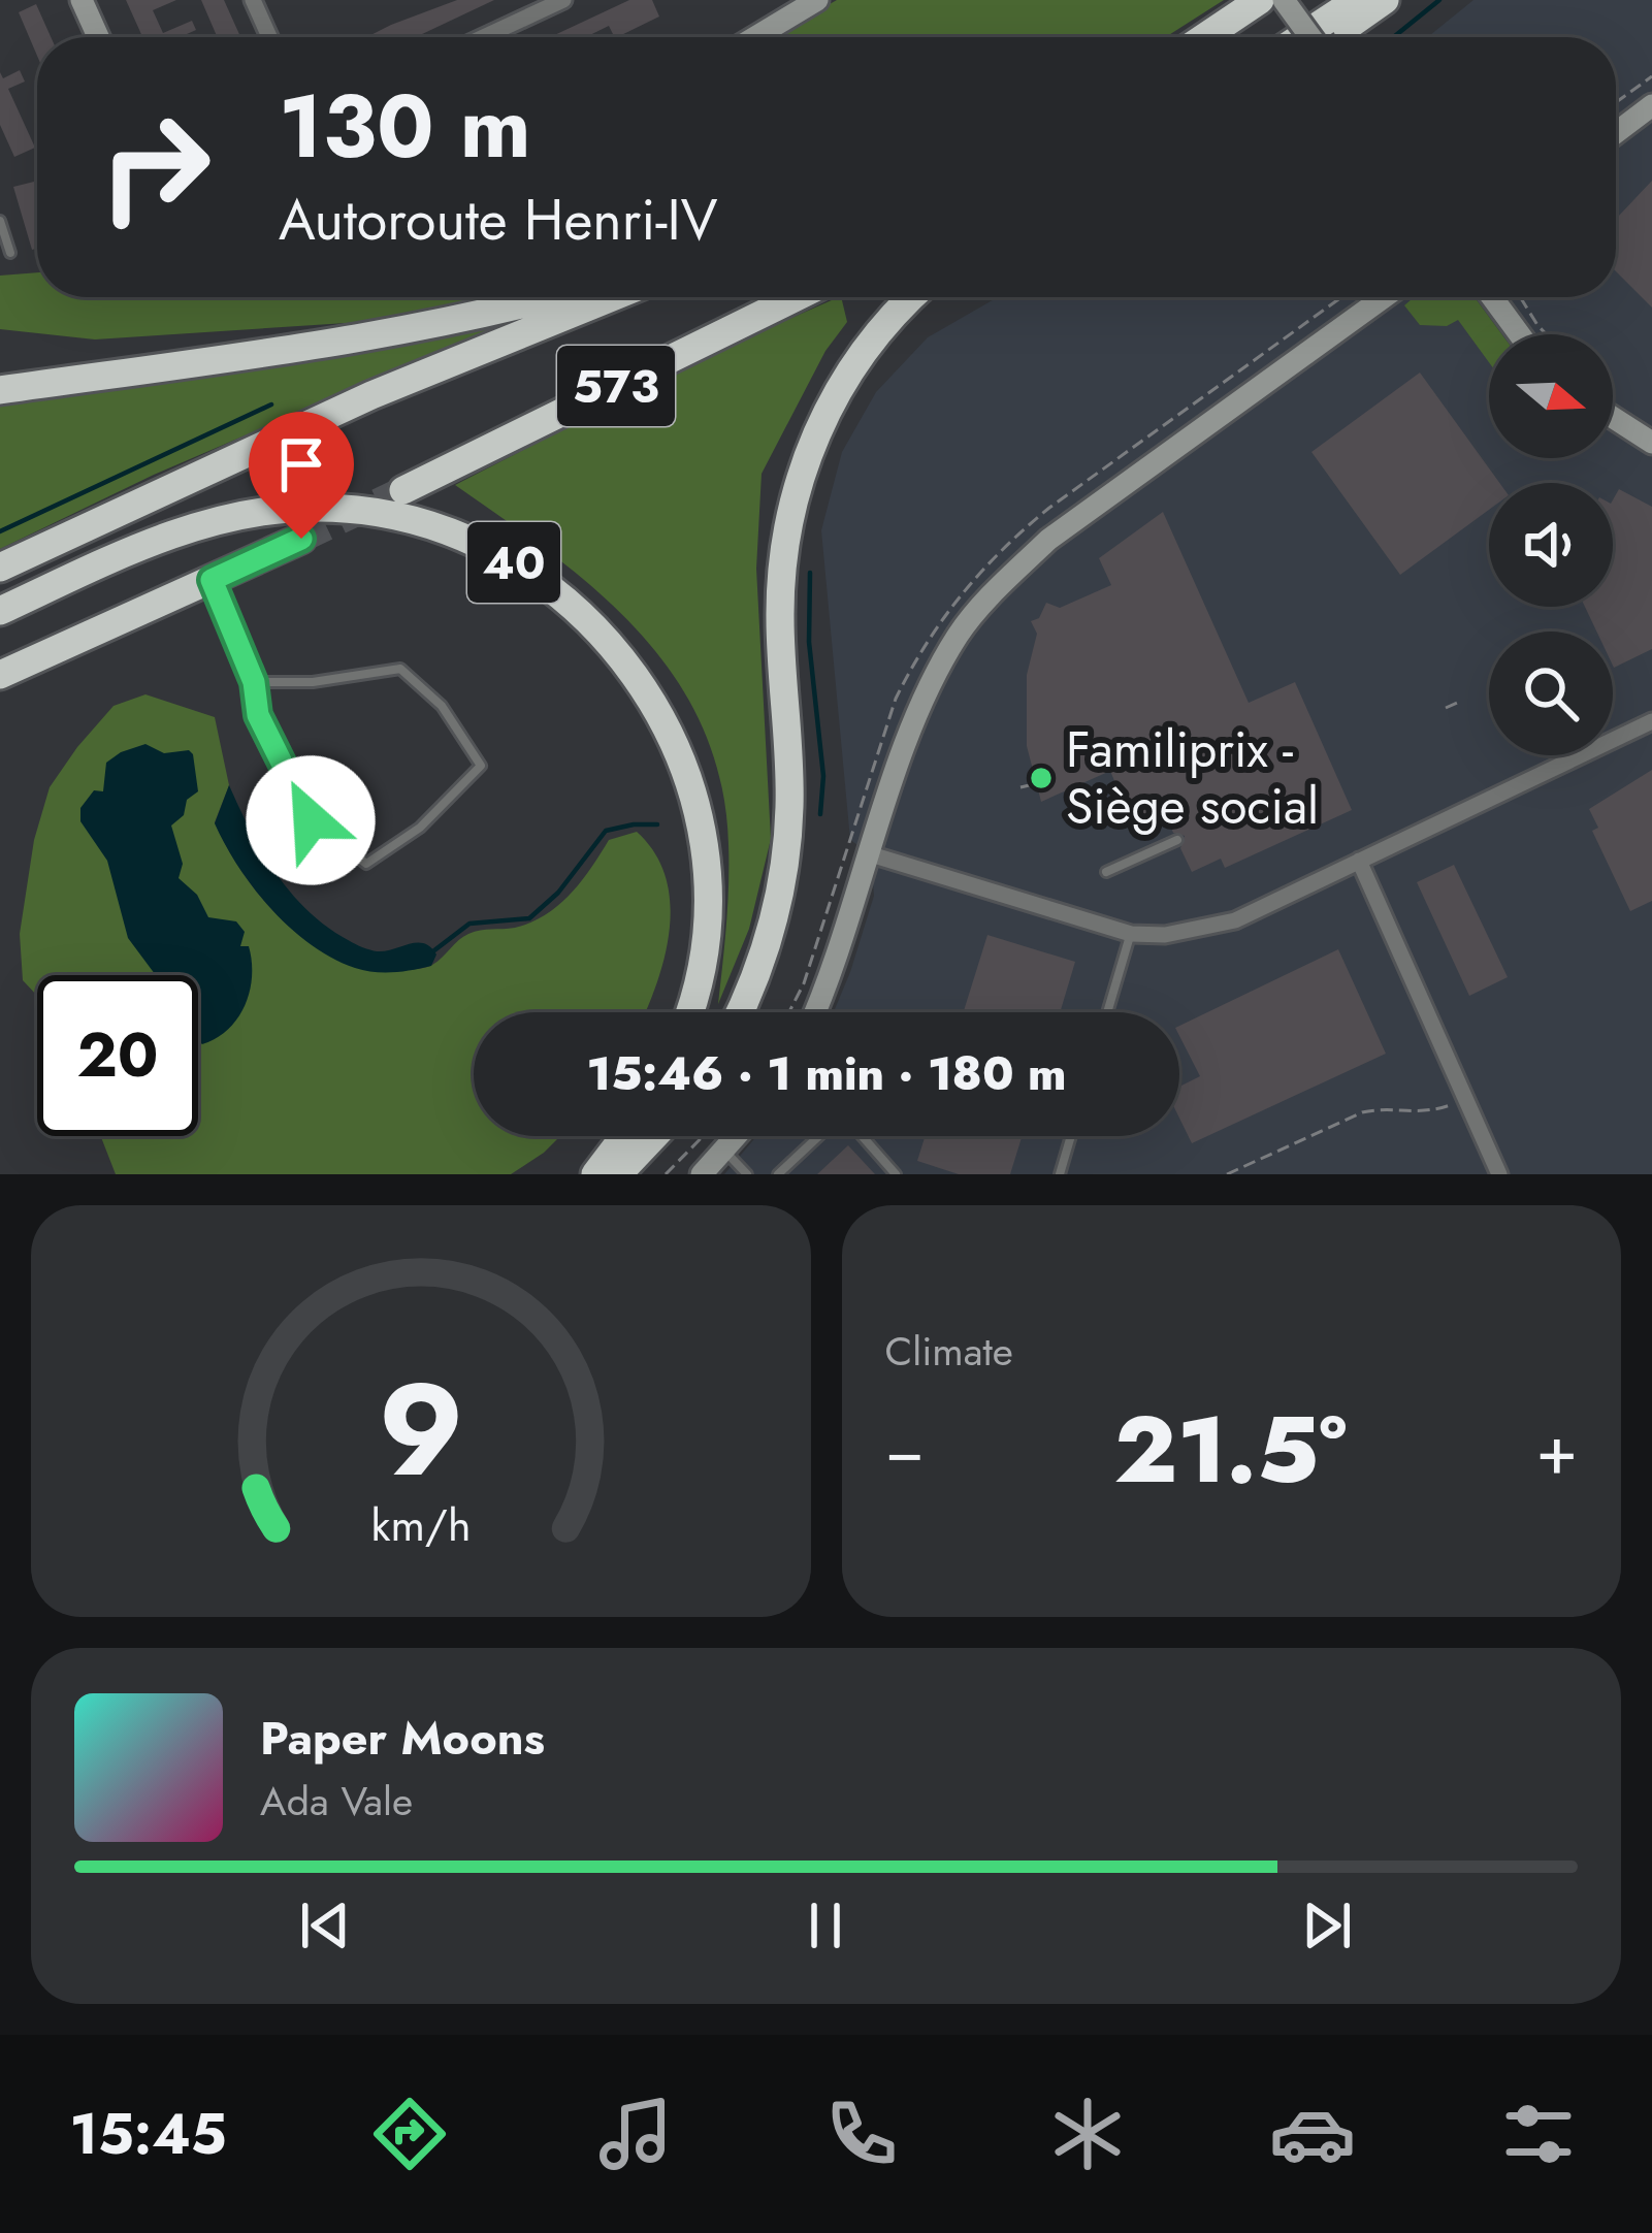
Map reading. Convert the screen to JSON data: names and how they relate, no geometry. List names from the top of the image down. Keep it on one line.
{"streets":{"highway":["573","40"]},"places":["Familiprix - Siège social"],"north":"right","page":{"turn":["130 m","Autoroute Henri-IV"],"limit":"20","trip":"15:46 · 1 min · 180 m","tile":"Climate","heat":["−","21.5°","+"],"song":["Paper Moons","Ada Vale"],"tabs":"15:45","gauge":["9","km/h"]}}
